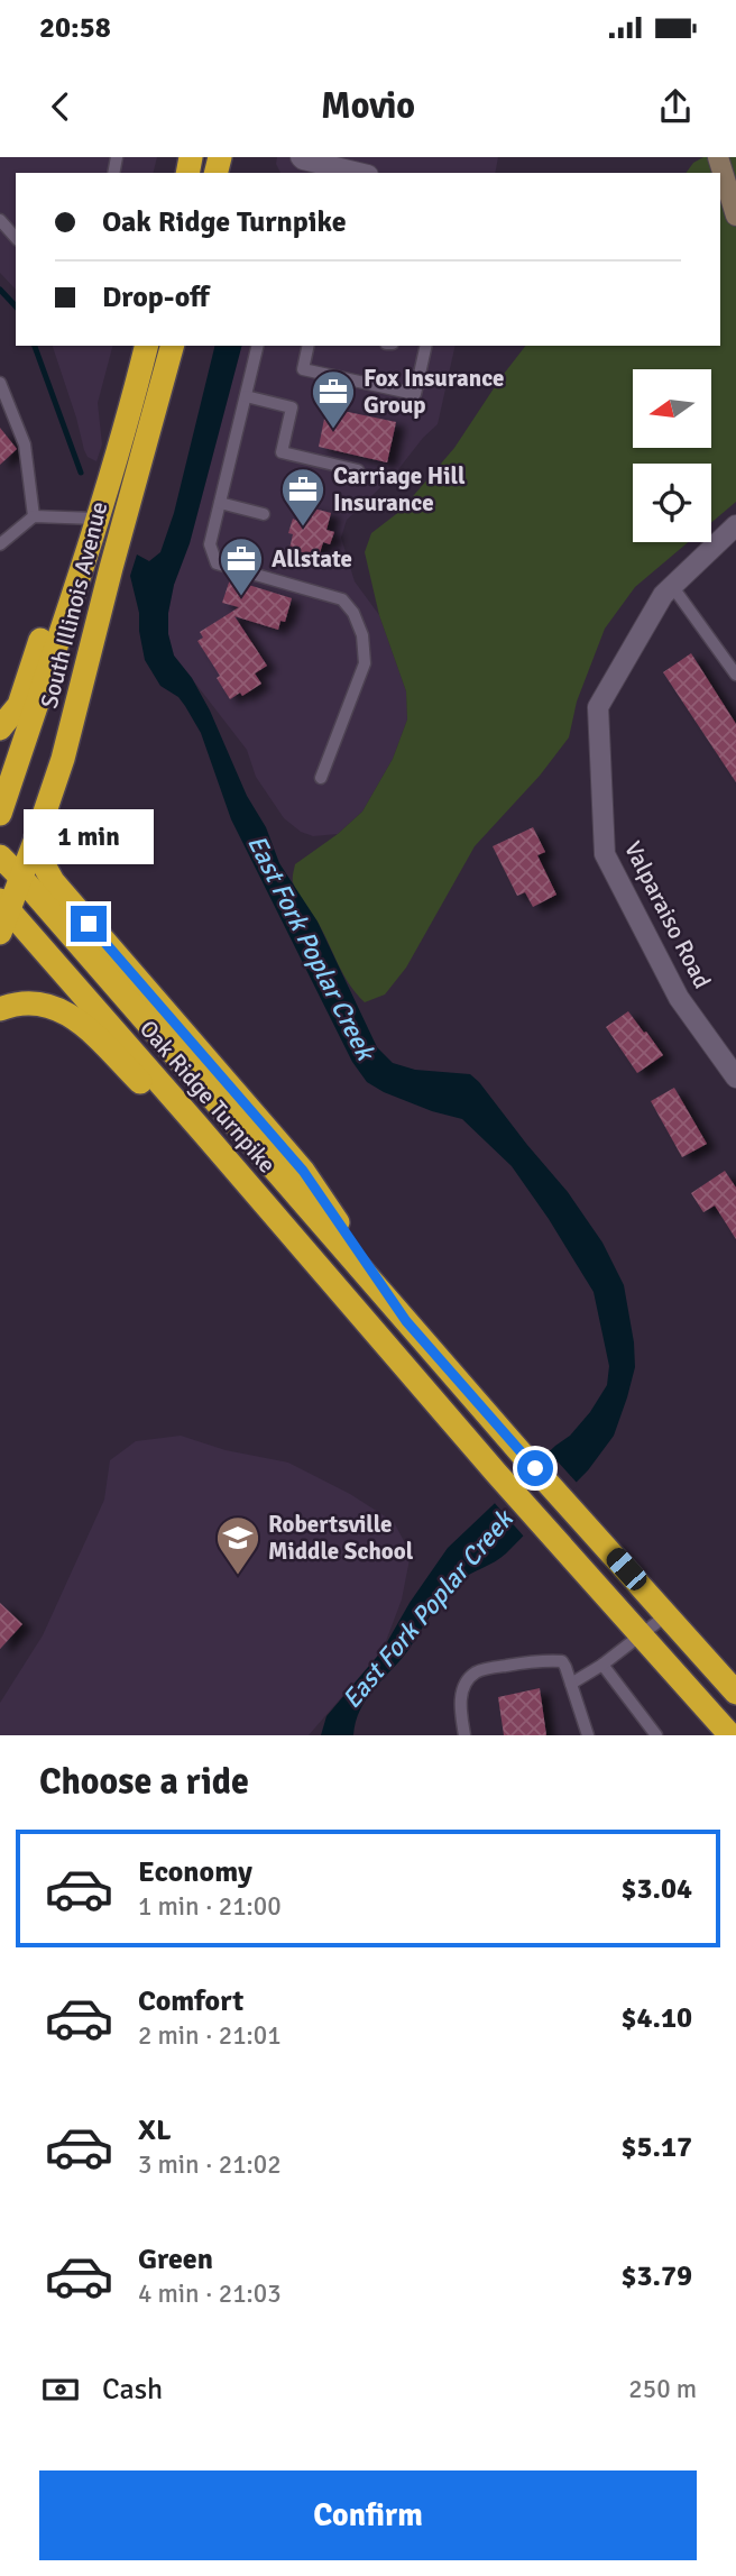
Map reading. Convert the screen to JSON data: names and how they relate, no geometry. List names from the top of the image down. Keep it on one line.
{"streets":{"highway":["South Illinois Avenue","Oak Ridge Turnpike"],"street":["Valparaiso Road"]},"crossings":[["South Illinois Avenue","Oak Ridge Turnpike"]],"water":["East Fork Poplar Creek"],"places":{"office":["Fox Insurance Group","Carriage Hill Insurance","Allstate"],"school or university":["Robertsville Middle School"]},"north":"left","page":{"status":"20:58","header":"Movio","banner":["Oak Ridge Turnpike","Drop-off"],"bubble":"1 min","heading":"Choose a ride","list":[{"name":"Economy","note":"1 min · 21:00","value":"$3.04"},{"name":"Comfort","note":"2 min · 21:01","value":"$4.10"},{"name":"XL","note":"3 min · 21:02","value":"$5.17"},{"name":"Green","note":"4 min · 21:03","value":"$3.79"}],"pay":["Cash","250 m"],"buttons":"Confirm"}}
